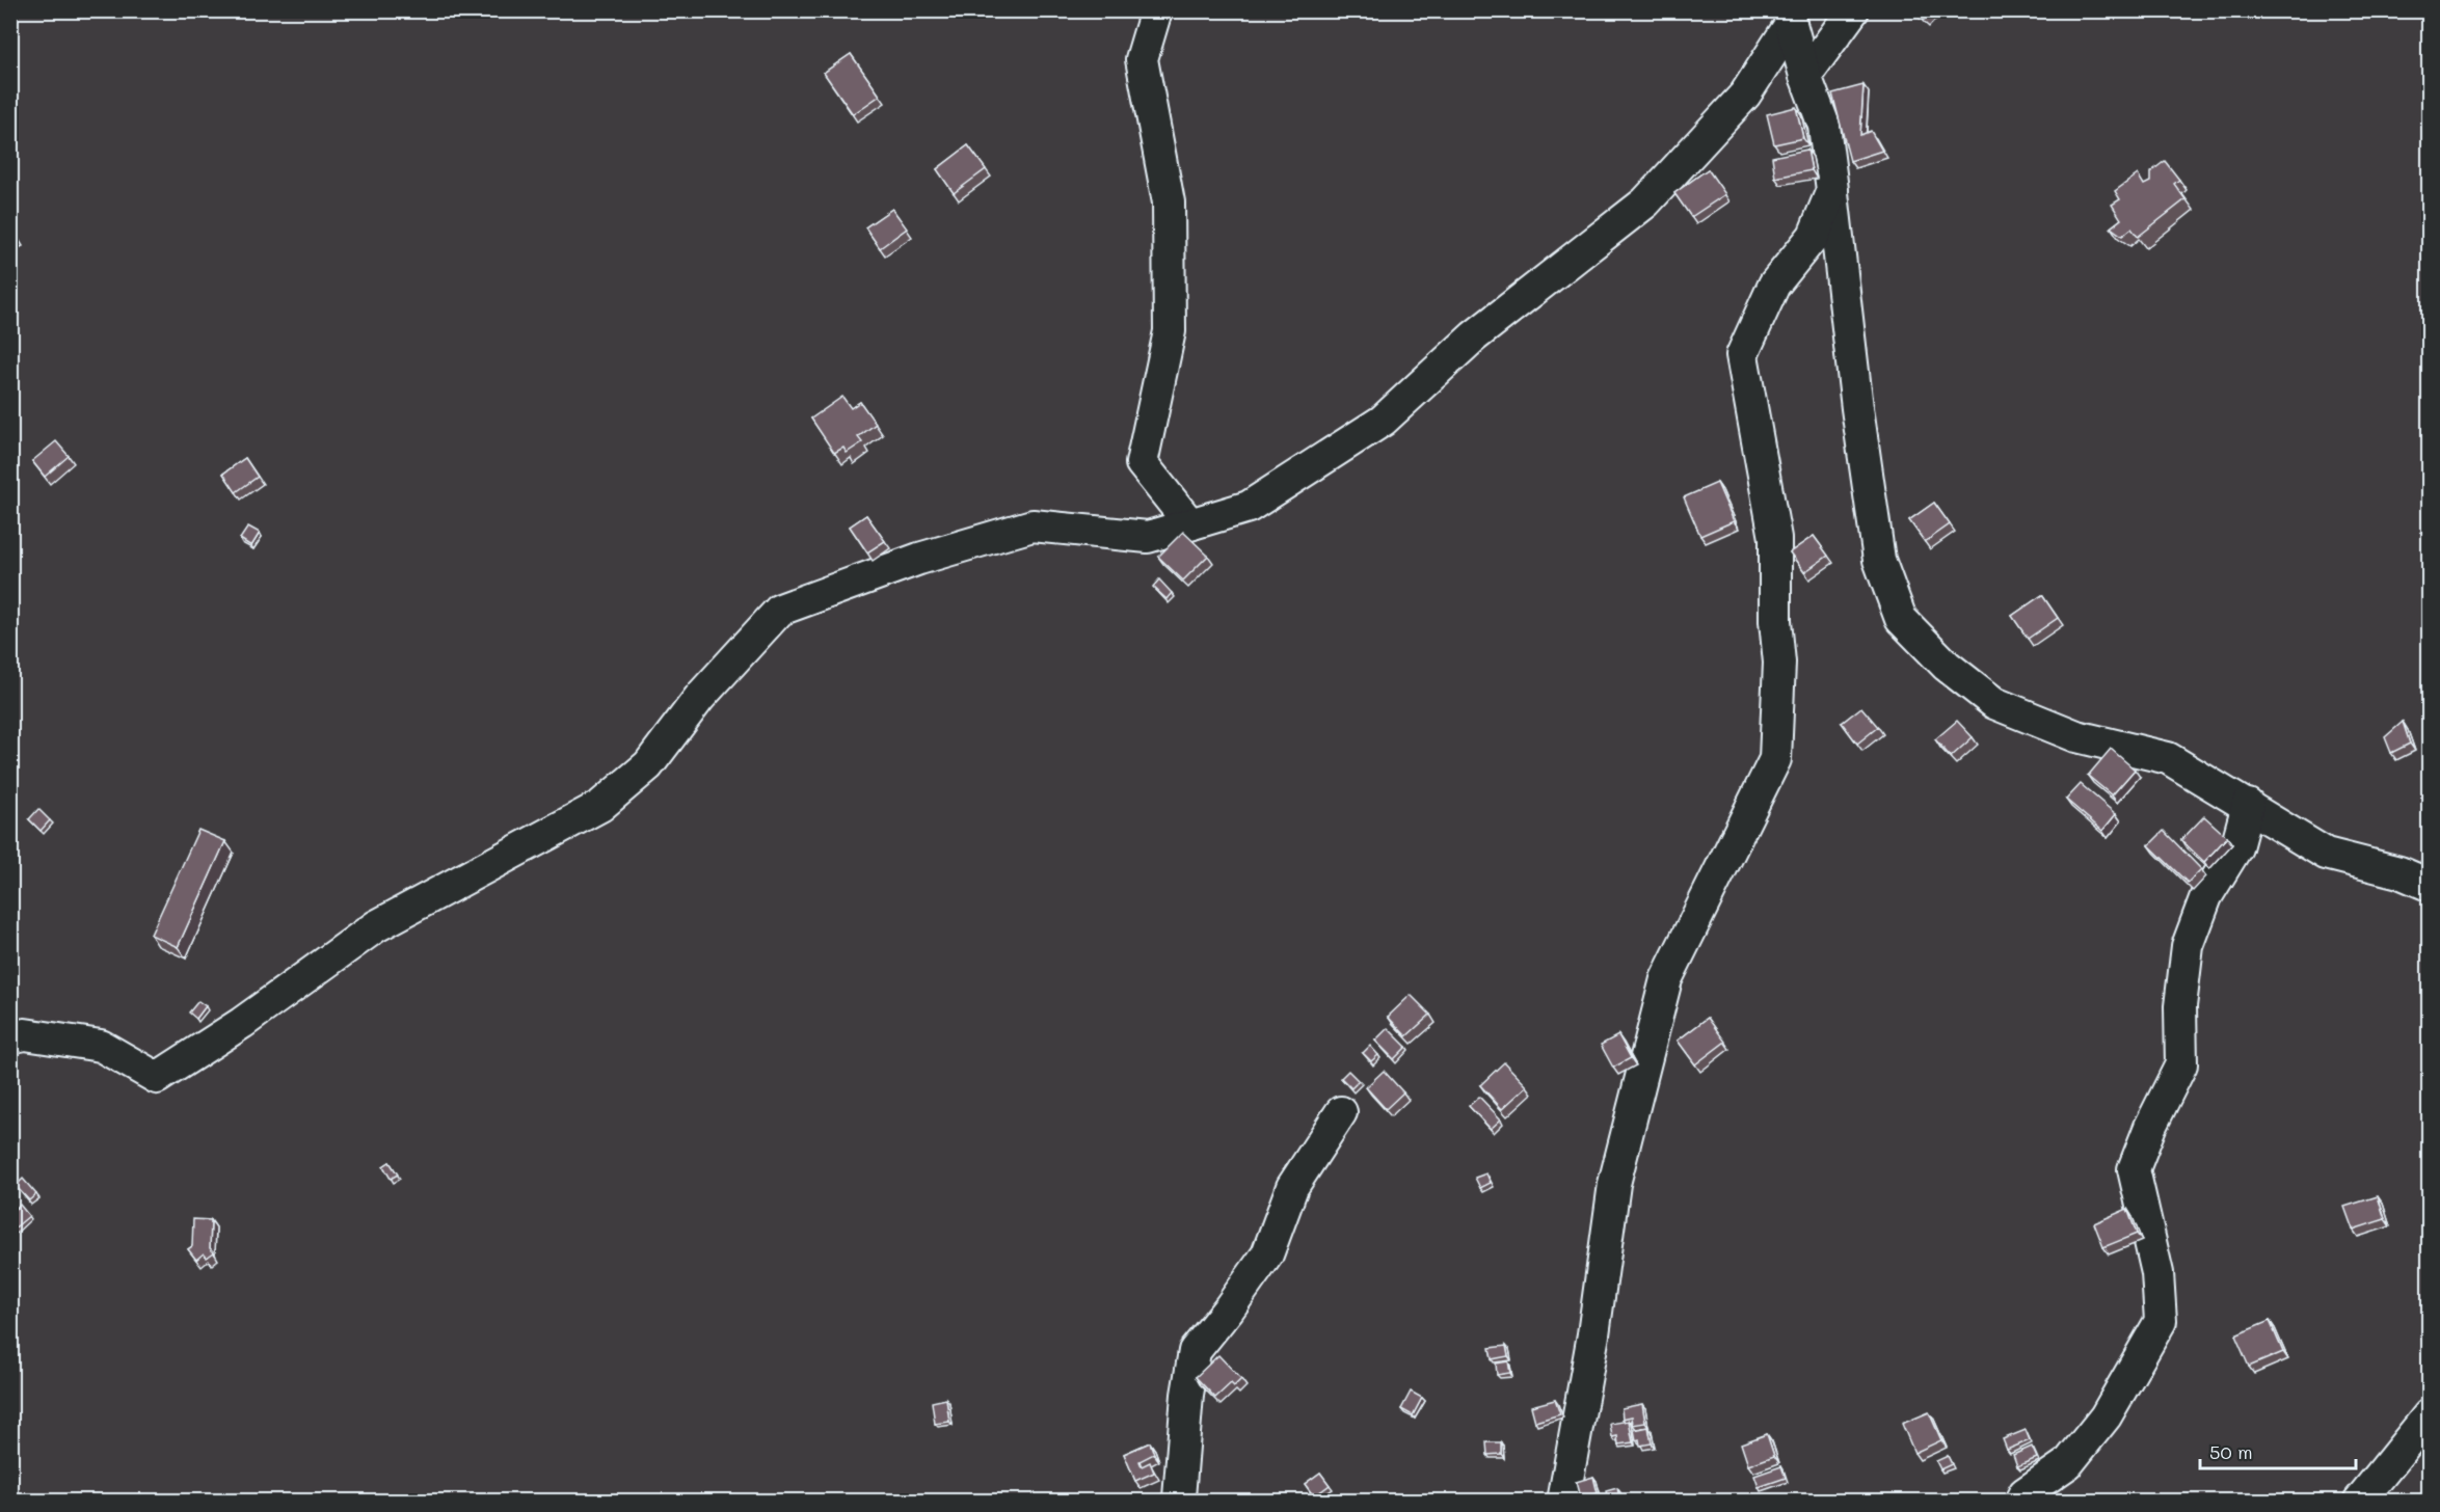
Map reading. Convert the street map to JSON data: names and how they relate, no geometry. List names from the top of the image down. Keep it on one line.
{"scale_bar":"50 m"}
